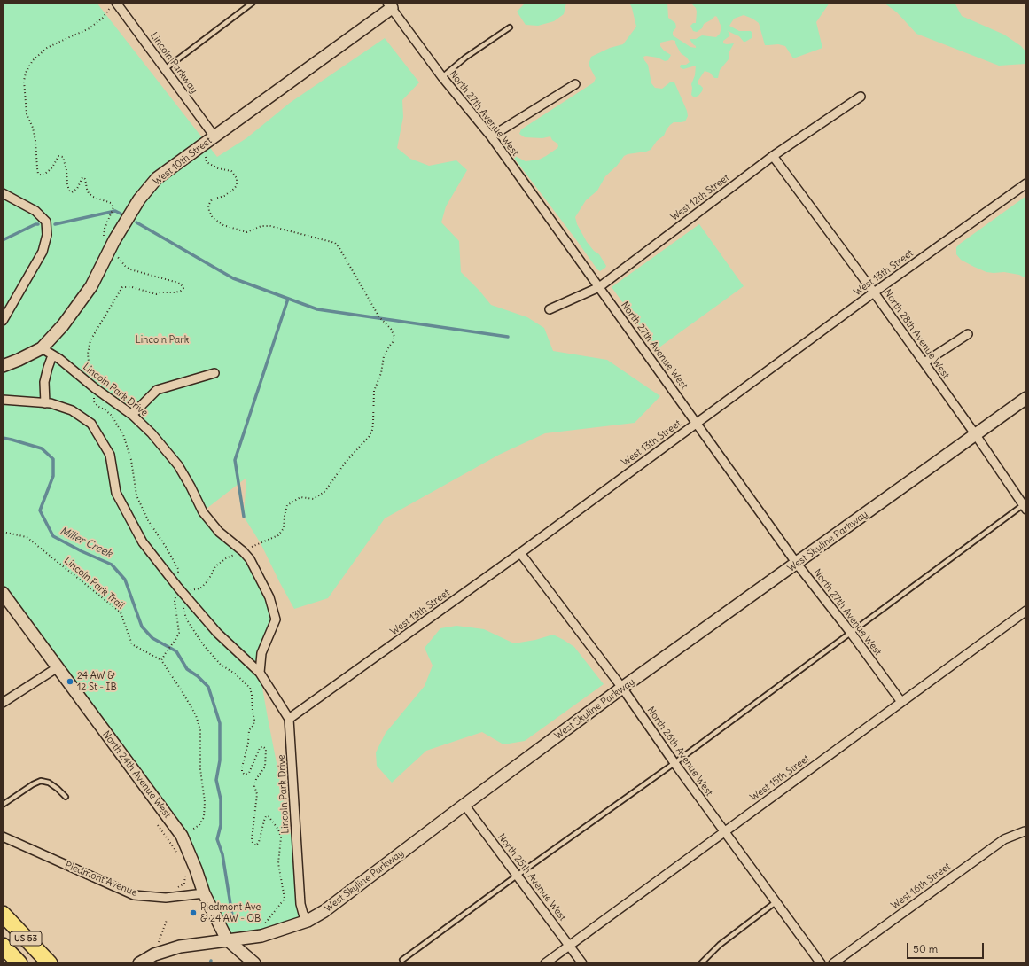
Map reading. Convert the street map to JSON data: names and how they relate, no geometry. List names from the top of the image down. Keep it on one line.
{"streets":{"highway":["US 53"],"street":["Lincoln Parkway","North 27th Avenue West","West 10th Street","West 12th Street","West 13th Street","North 28th Avenue West","Lincoln Park Drive","West Skyline Parkway","North 26th Avenue West","North 24th Avenue West","West 15th Street","North 25th Avenue West","Piedmont Avenue","West 16th Street"],"path":["Lincoln Park Trail"]},"crossings":[["Lincoln Parkway","West 10th Street"],["North 27th Avenue West","West 10th Street"],["North 27th Avenue West","West 12th Street"],["North 27th Avenue West","West 13th Street"],["North 27th Avenue West","West Skyline Parkway"],["North 27th Avenue West","West 15th Street"],["West 10th Street","Lincoln Park Drive"],["West 12th Street","North 28th Avenue West"],["West 13th Street","North 28th Avenue West"],["West 13th Street","Lincoln Park Drive"],["West 13th Street","North 26th Avenue West"],["North 28th Avenue West","West Skyline Parkway"],["Lincoln Park Drive","West Skyline Parkway"],["West Skyline Parkway","North 26th Avenue West"],["West Skyline Parkway","North 24th Avenue West"],["West Skyline Parkway","North 25th Avenue West"],["North 26th Avenue West","West 15th Street"],["North 24th Avenue West","Piedmont Avenue"],["West 15th Street","North 25th Avenue West"]],"water":["Miller Creek"],"parks":["Lincoln Park"],"places":["24 AW & 12 St - IB","Piedmont Ave & 24 AW - OB"],"scale_bar":"50 m"}
